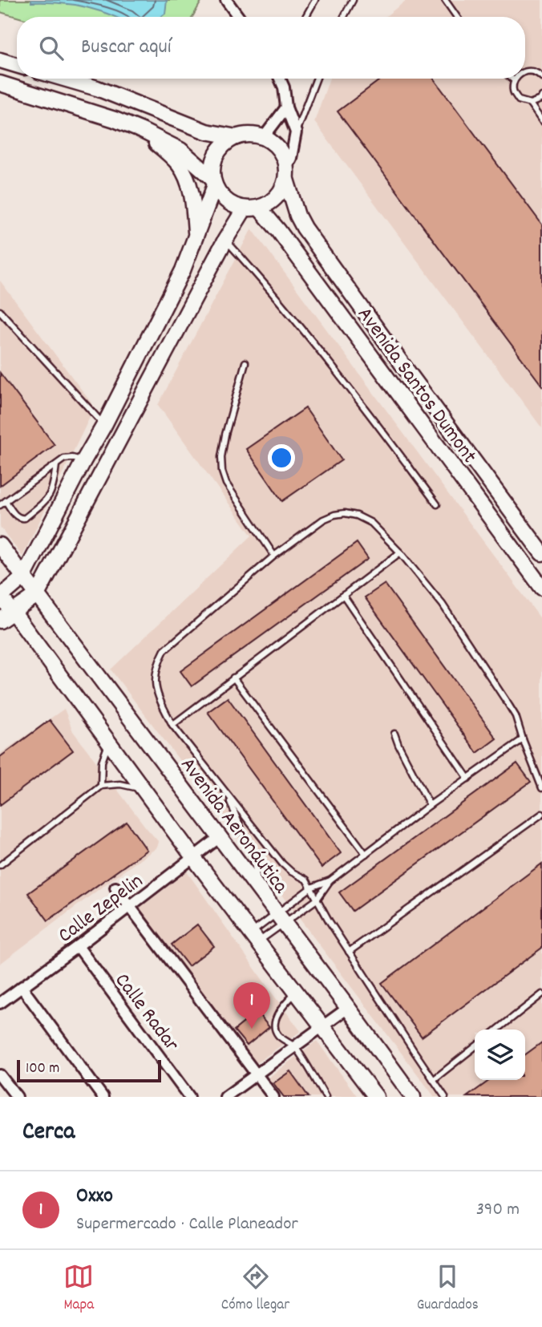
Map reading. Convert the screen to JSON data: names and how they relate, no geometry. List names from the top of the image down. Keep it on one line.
{"streets":{"main road":["Avenida Santos Dumont","Avenida Aeronáutica"],"street":["Calle Zepelin","Calle Radar"]},"crossings":[["Avenida Aeronáutica","Calle Zepelin"],["Calle Zepelin","Calle Radar"]],"scale_bar":"100 m","page":{"search":"Buscar aquí","pins":"1","scale":"100 m","heading":"Cerca","list":[{"mark":"1","name":"Oxxo","note":"Supermercado · Calle Planeador","value":"390 m"}],"nav":["Mapa","Cómo llegar","Guardados"]}}
